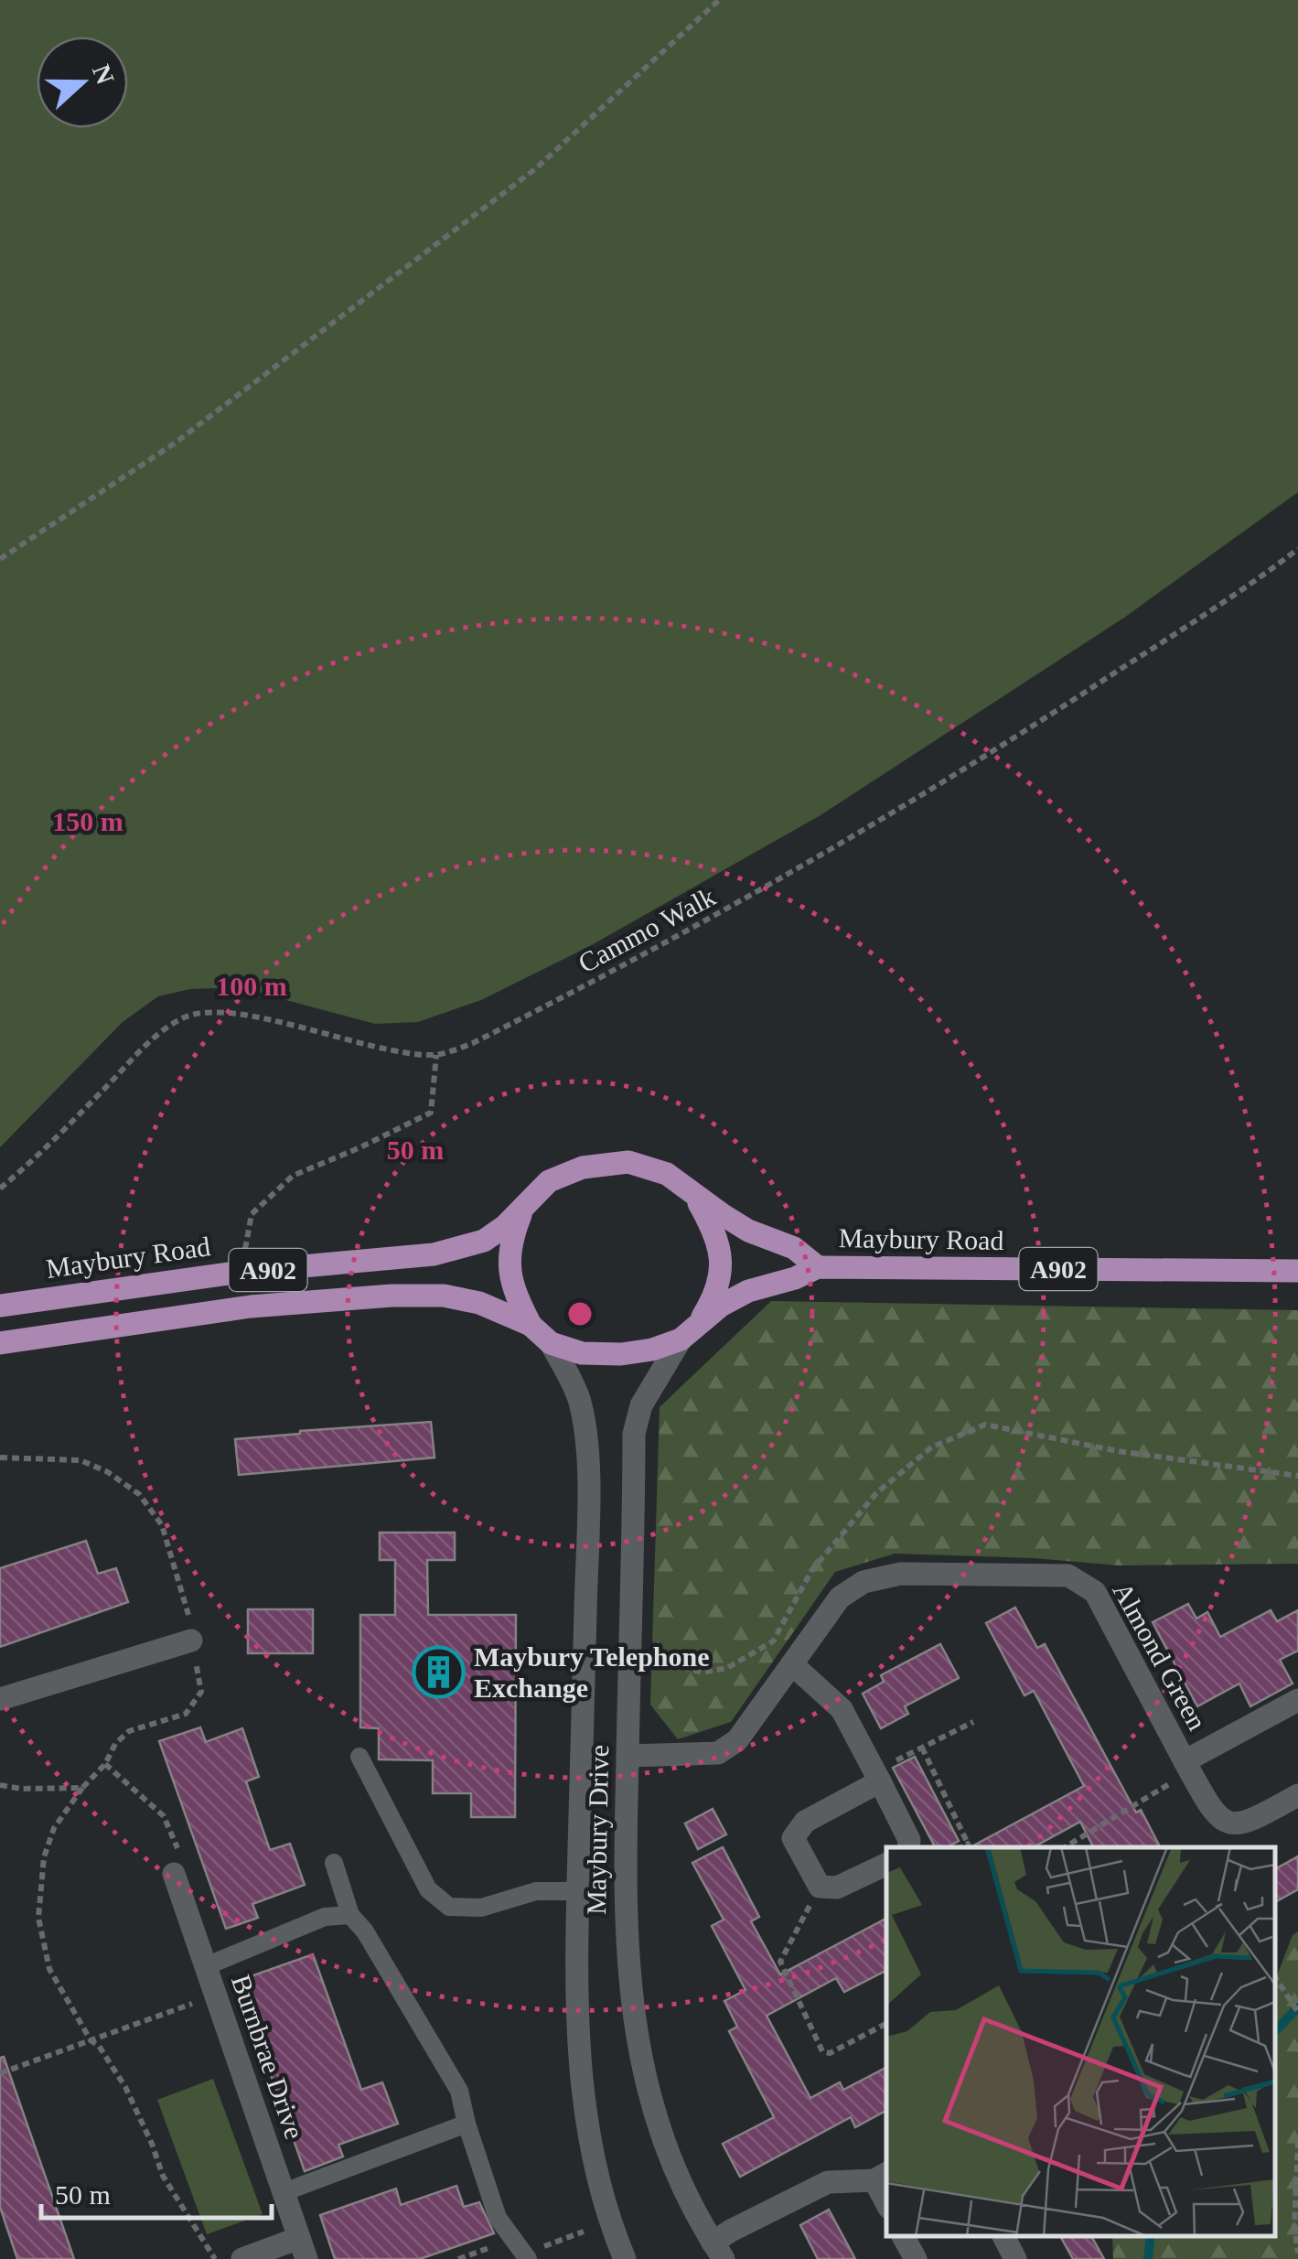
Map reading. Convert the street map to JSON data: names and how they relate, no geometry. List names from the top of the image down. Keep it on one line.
{"streets":{"main road":["Maybury Road","A902"],"street":["Almond Green","Maybury Drive","Burnbrae Drive"],"path":["Cammo Walk"]},"crossings":[["Maybury Road","Maybury Drive"],["Almond Green","Maybury Drive"]],"places":{"building":["Maybury Telephone Exchange"]},"scale_bar":"50 m","north":"right","rings":["150 m","100 m","50 m"]}
